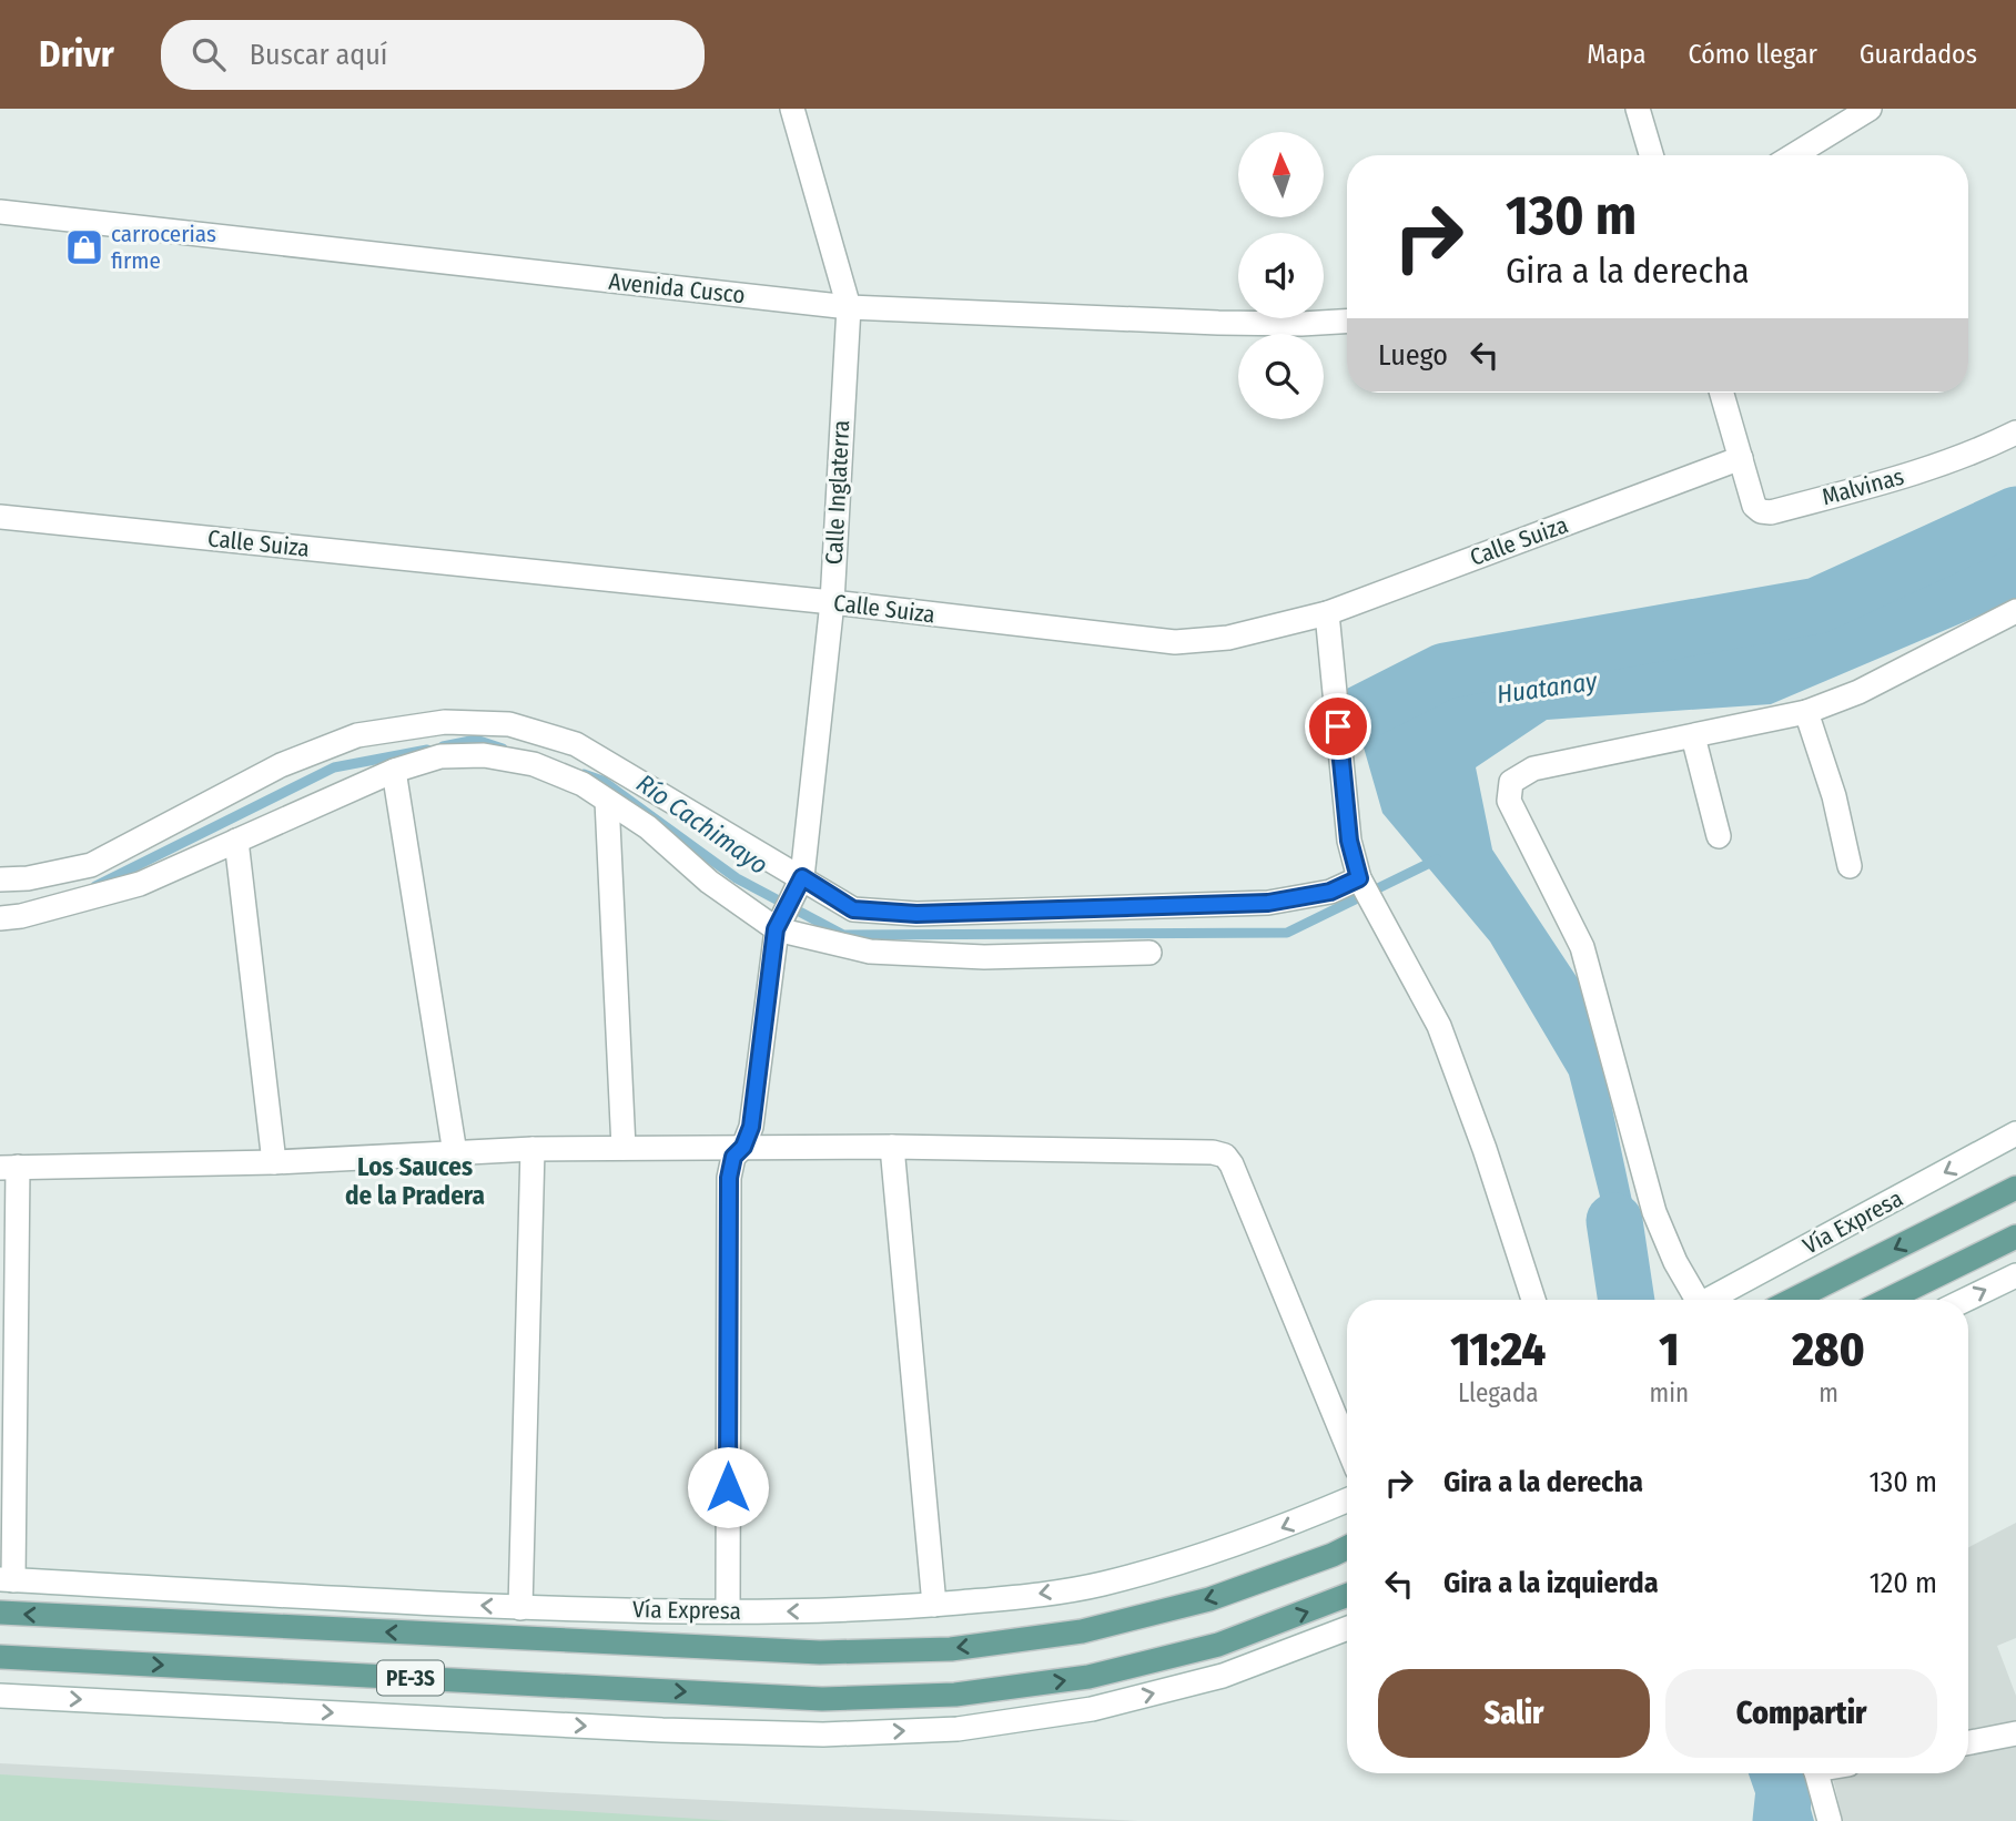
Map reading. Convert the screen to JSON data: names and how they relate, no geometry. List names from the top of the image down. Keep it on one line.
{"streets":{"main road":["Vía Expresa","PE-3S"],"street":["Avenida Cusco","Malvinas","Calle Inglaterra","Calle Suiza"]},"crossings":[["Avenida Cusco","Calle Inglaterra"],["Malvinas","Calle Suiza"],["Calle Inglaterra","Calle Suiza"]],"districts":["Los Sauces de la Pradera"],"water":["Huatanay","Río Cachimayo"],"places":{"shop":["carrocerias firme"]},"north":"top","page":{"header":"Drivr","search":"Buscar aquí","nav":["Mapa","Cómo llegar","Guardados"],"turn":["130 m","Gira a la derecha"],"then":"Luego","eta":["11:24","Llegada","1","min","280","m"],"list":[{"name":"Gira a la derecha","value":"130 m"},{"name":"Gira a la izquierda","value":"120 m"}],"buttons":["Salir","Compartir"]}}
